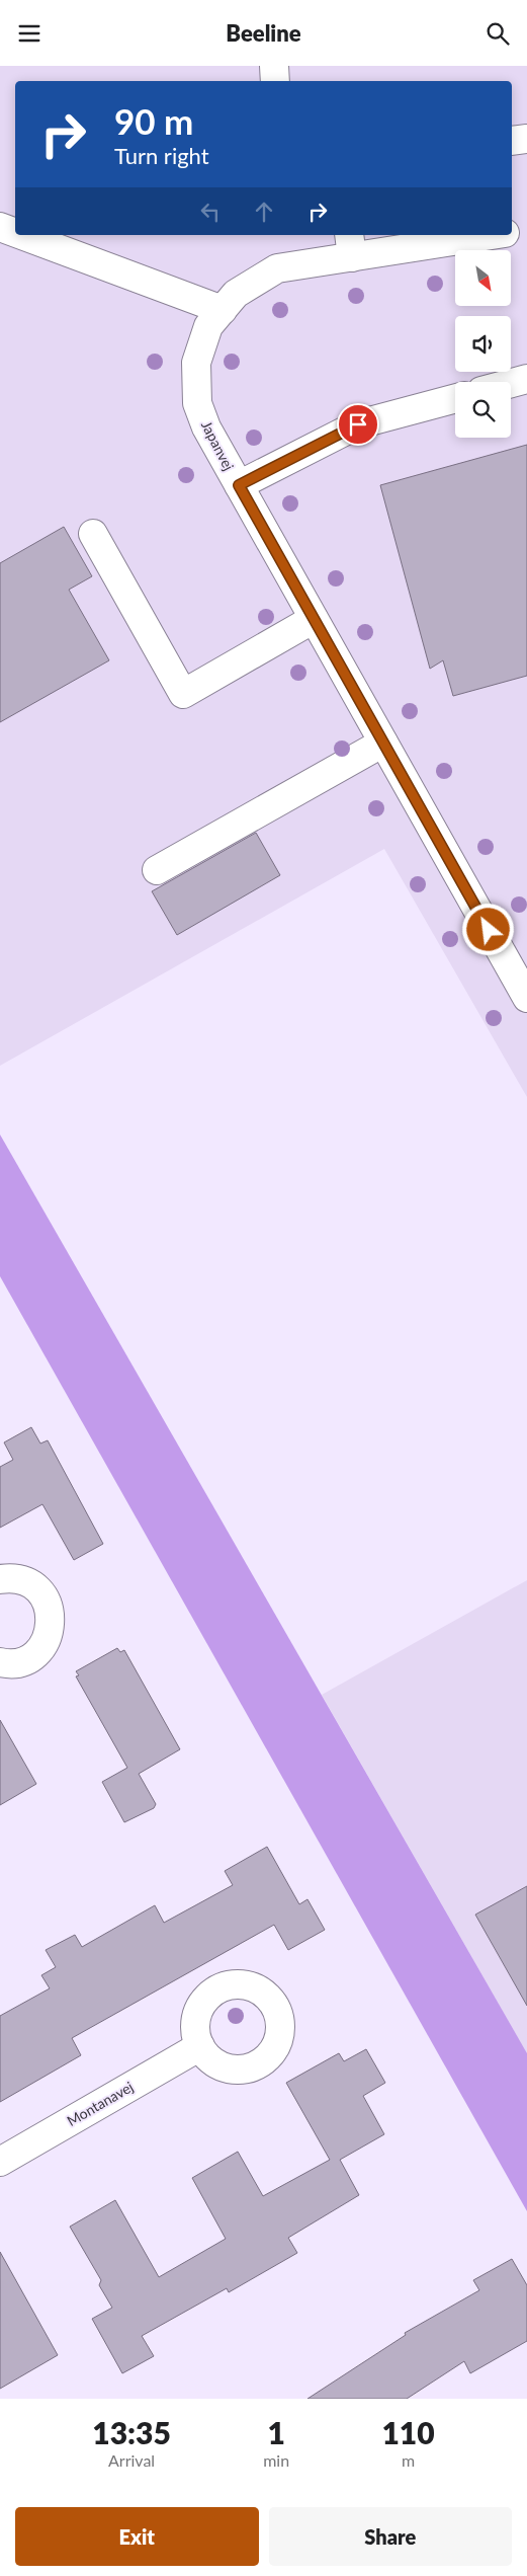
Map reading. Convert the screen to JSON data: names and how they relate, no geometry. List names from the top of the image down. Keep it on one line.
{"streets":{"street":["Japanvej","Montanavej"]},"north":"bottom right","page":{"header":"Beeline","turn":["90 m","Turn right"],"eta":["13:35","Arrival","1","min","110","m"],"buttons":["Exit","Share"]}}
